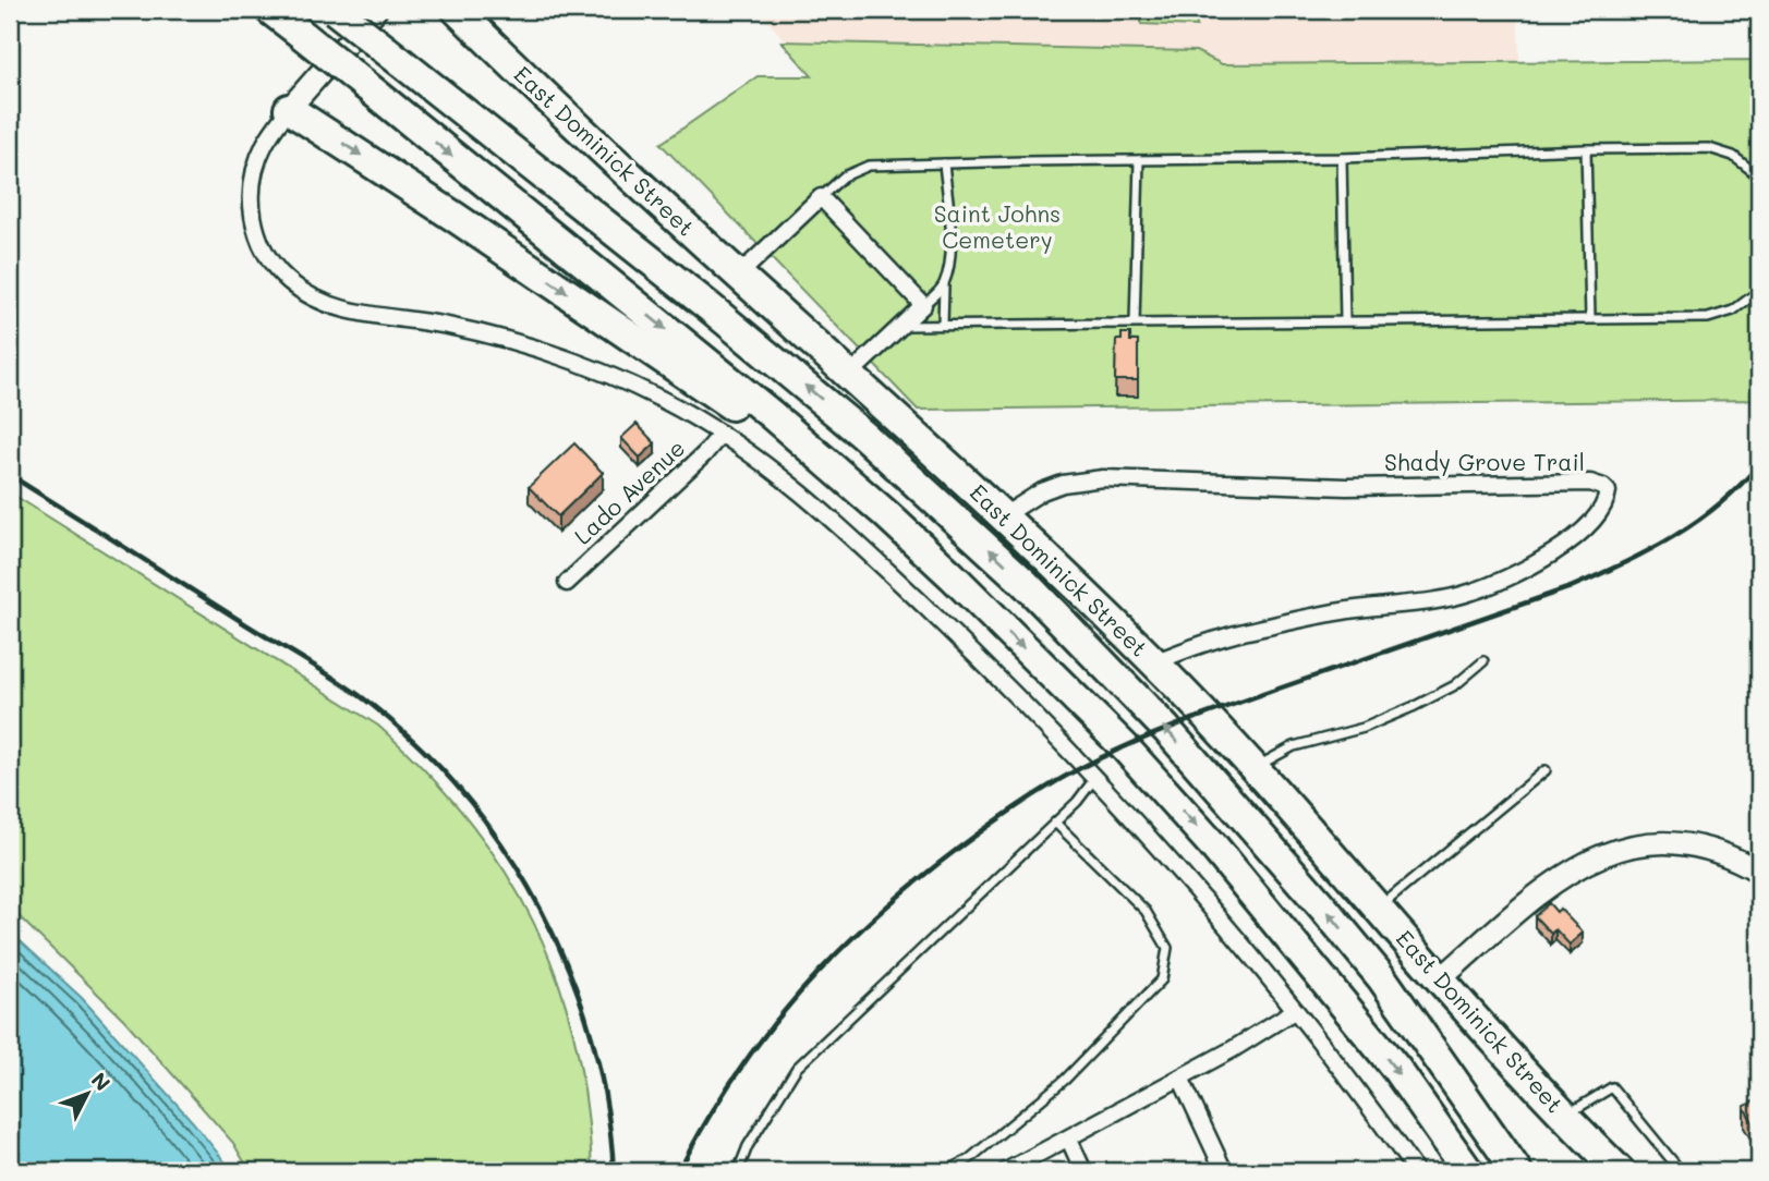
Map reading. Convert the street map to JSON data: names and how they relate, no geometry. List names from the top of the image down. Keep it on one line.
{"streets":{"highway":["East Dominick Street"],"street":["Shady Grove Trail","Lado Avenue"]},"crossings":[["East Dominick Street","Shady Grove Trail"]],"parks":["Saint Johns Cemetery"],"north":"top right"}
